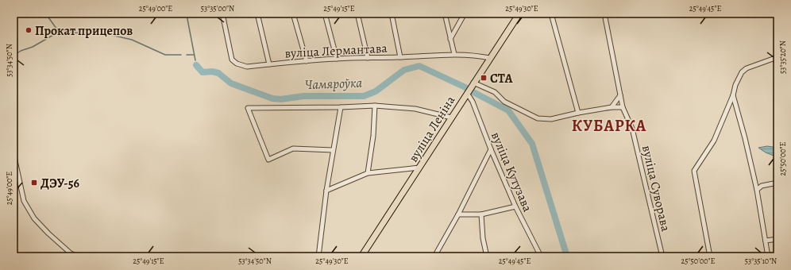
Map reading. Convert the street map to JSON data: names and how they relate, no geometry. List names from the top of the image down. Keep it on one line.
{"streets":{"main road":["вуліца Леніна"],"street":["вуліца Лермантава","вуліца Кутузава","вуліца Суворава"]},"crossings":[["вуліца Лермантава","вуліца Леніна"],["вуліца Леніна","вуліца Кутузава"]],"districts":["КУБАРКА"],"water":["Чамяроўка"],"places":{"other":["Прокат прицепов"],"transit":["СТА","ДЭУ-56"]},"coordinates":["25°49'00\"E","53°35'00\"N","25°49'15\"E","25°49'30\"E","25°49'45\"E","53°35'20\"N","53°34'50\"N","25°50'00\"E","53°35'10\"N"]}
